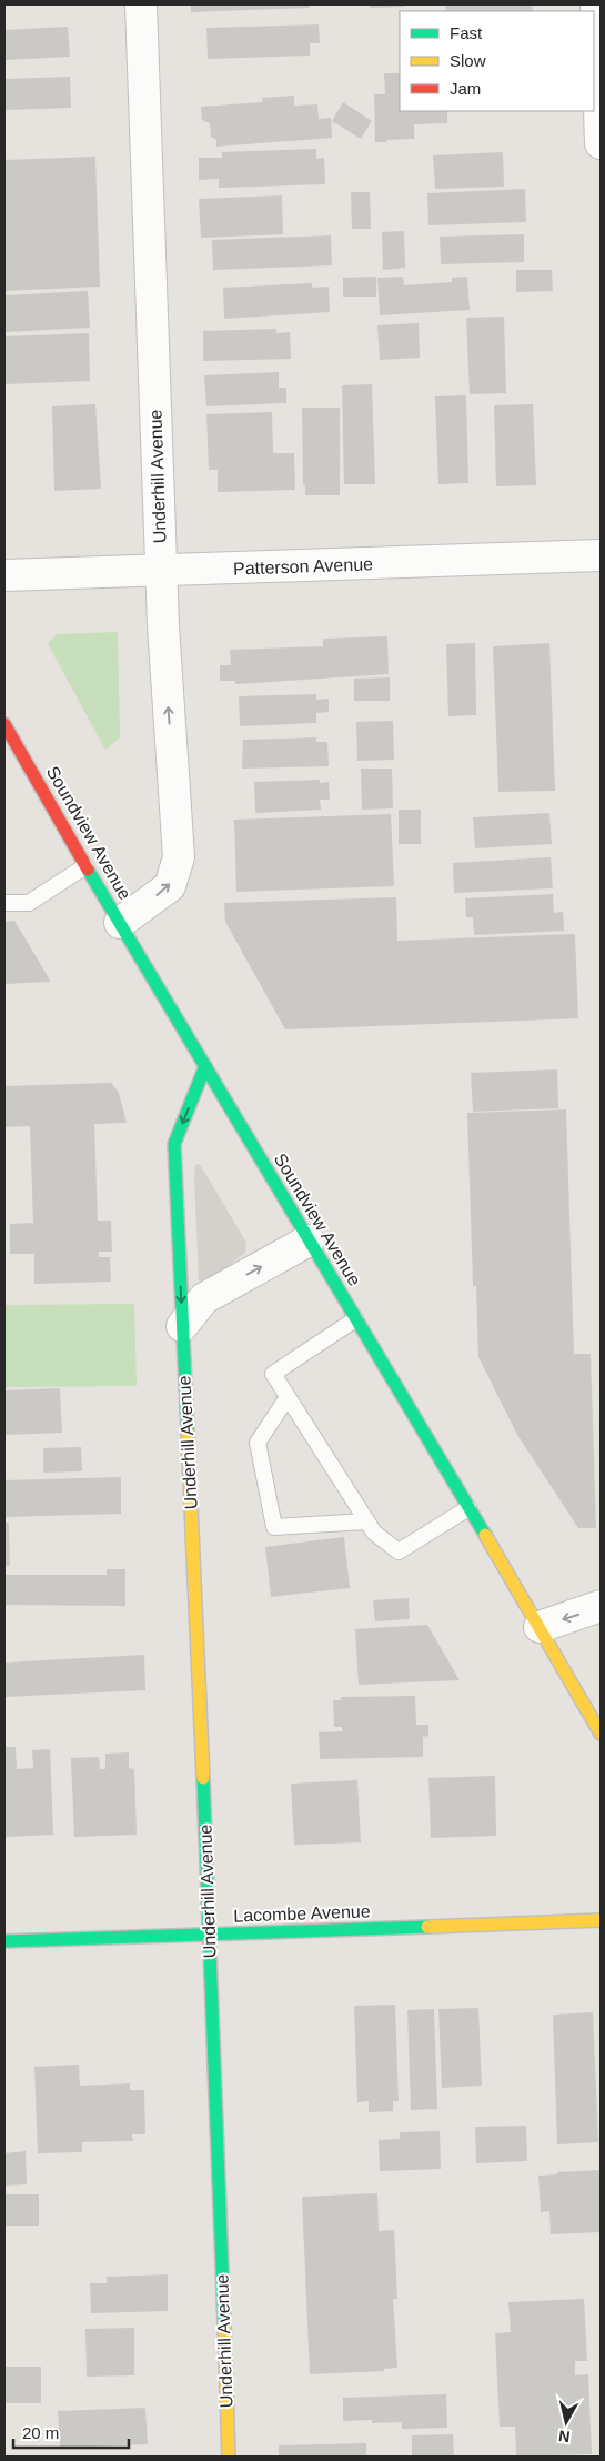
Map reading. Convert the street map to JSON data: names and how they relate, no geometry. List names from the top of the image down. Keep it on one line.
{"streets":{"main road":["Underhill Avenue","Soundview Avenue","Lacombe Avenue"],"street":["Patterson Avenue"]},"crossings":[["Underhill Avenue","Patterson Avenue"],["Underhill Avenue","Soundview Avenue"],["Underhill Avenue","Lacombe Avenue"]],"legend":["Fast","Slow","Jam"],"scale_bar":"20 m","north":"bottom"}
